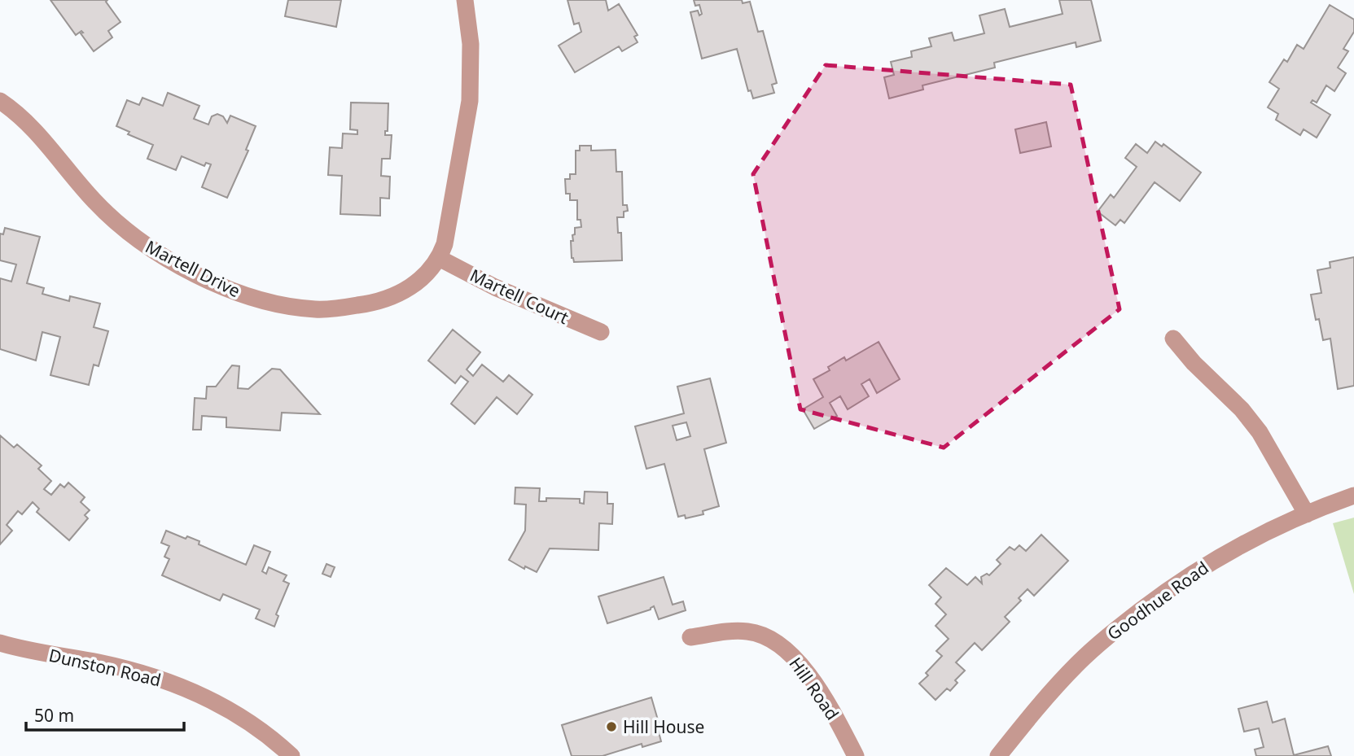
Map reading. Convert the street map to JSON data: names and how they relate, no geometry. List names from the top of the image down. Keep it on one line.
{"streets":{"street":["Martell Drive","Martell Court","Goodhue Road","Dunston Road","Hill Road"]},"crossings":[["Martell Drive","Martell Court"]],"places":["Hill House"],"scale_bar":"50 m"}
